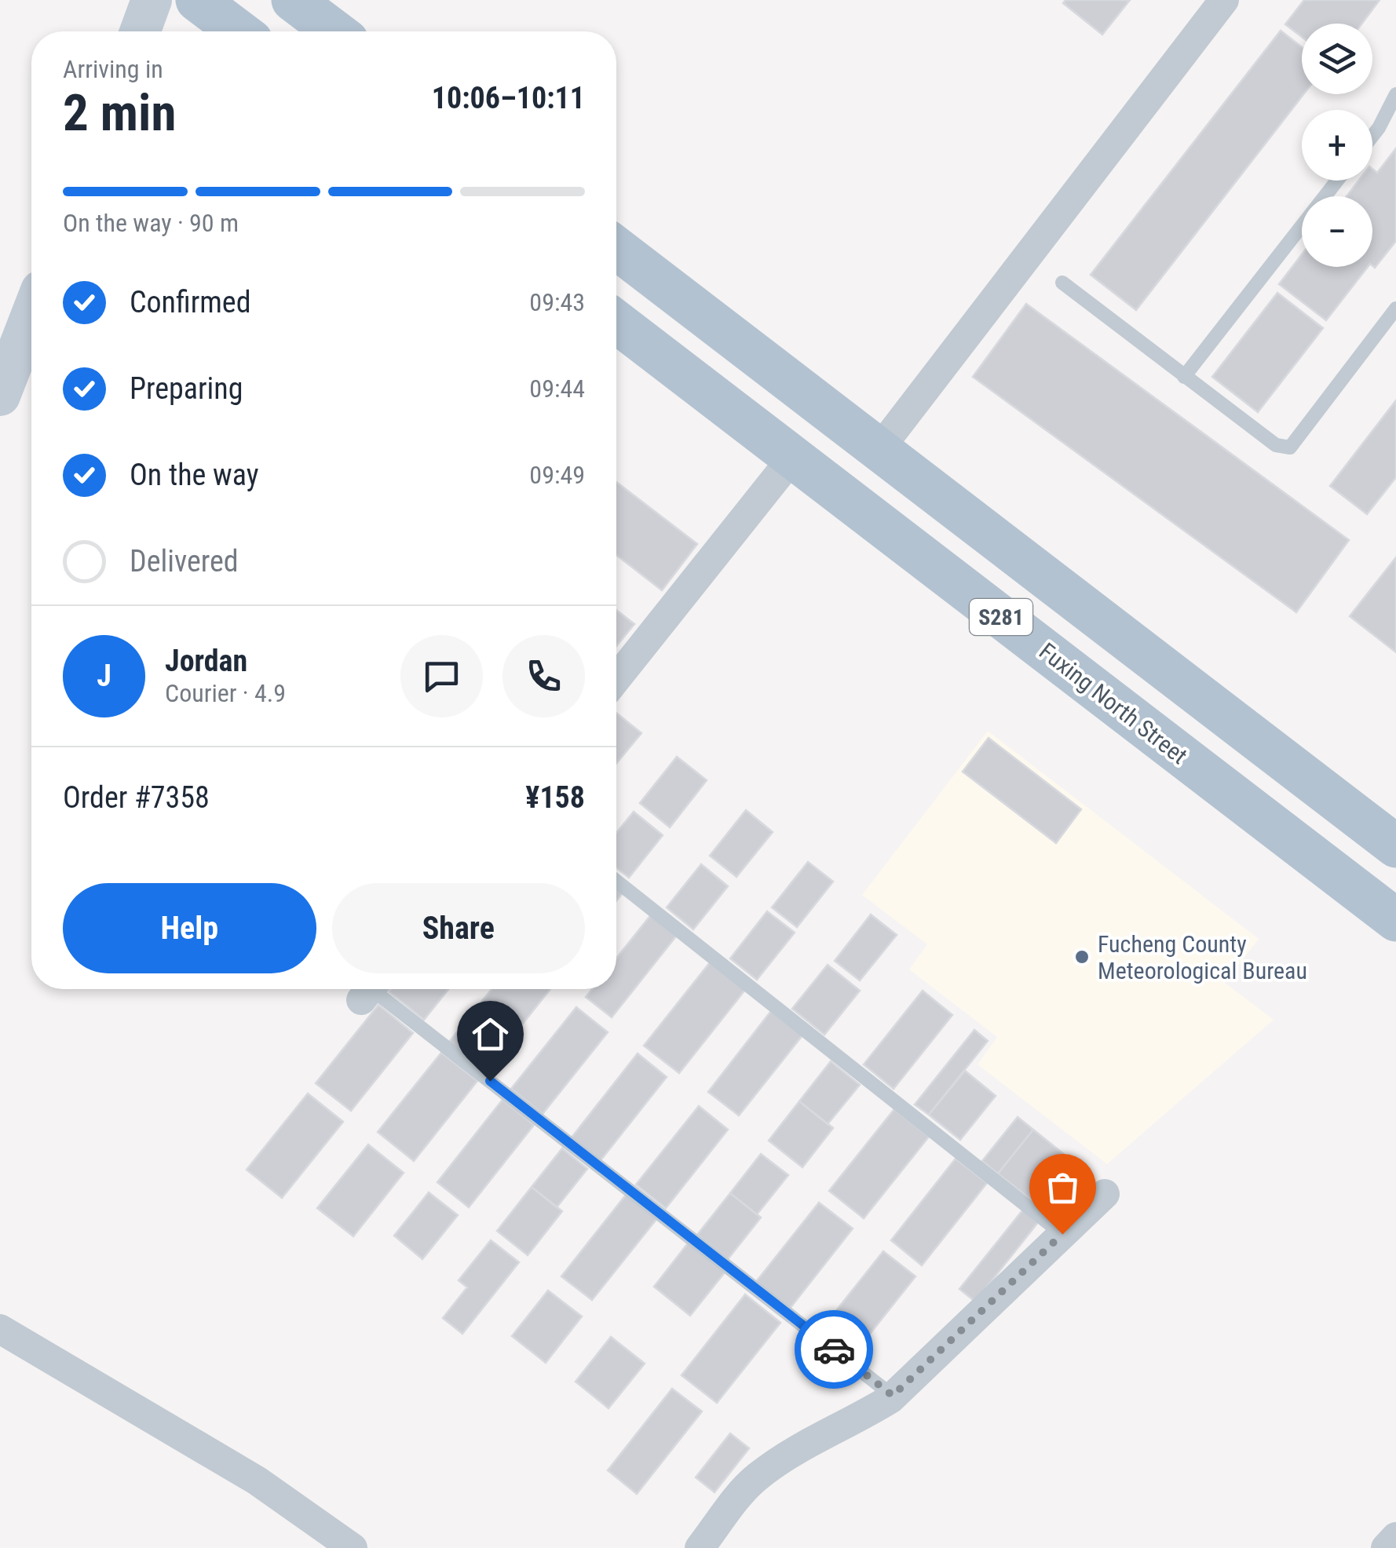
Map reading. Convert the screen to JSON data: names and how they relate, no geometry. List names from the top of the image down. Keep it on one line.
{"streets":{"main road":["S281","Fuxing North Street"]},"places":["Fucheng County Meteorological Bureau"],"page":{"map_buttons":["+","−"],"heading":["2 min","Arriving in","10:06–10:11"],"panel":["Jordan","Courier · 4.9","Order #7358","¥158"],"bar":"On the way · 90 m","list":[["Confirmed","09:43"],["Preparing","09:44"],["On the way","09:49"],"Delivered"],"round":"J","buttons":["Help","Share"]}}
